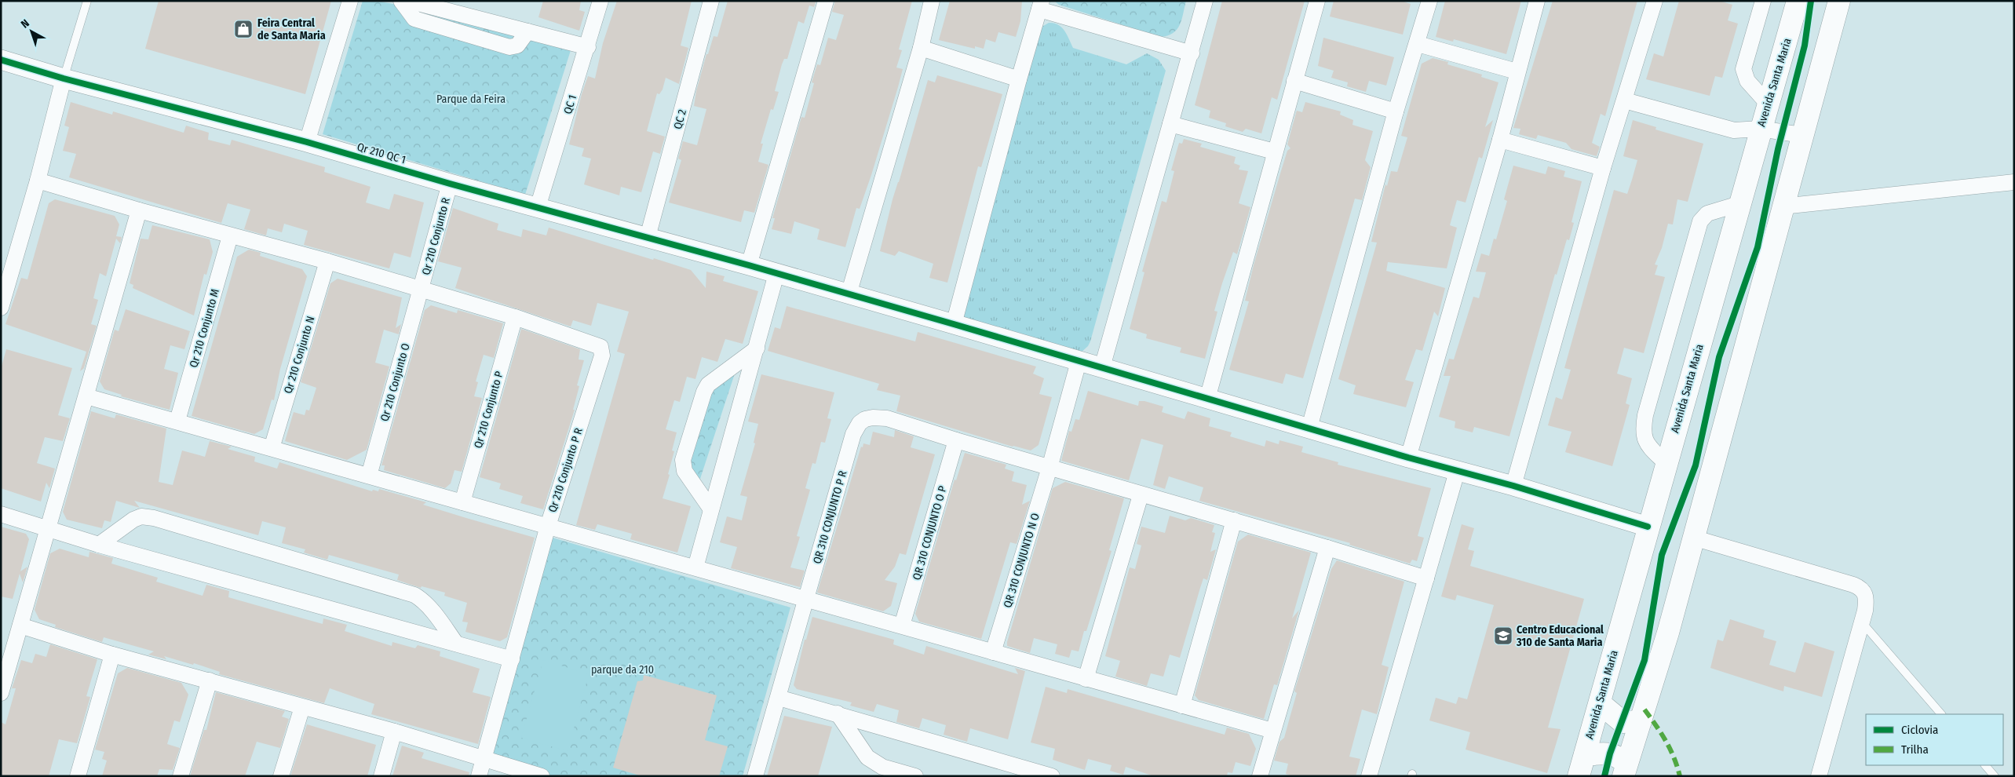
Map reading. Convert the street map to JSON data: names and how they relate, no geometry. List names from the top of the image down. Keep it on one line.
{"streets":{"main road":["Avenida Santa Maria"],"street":["QC 1","QC 2","Qr 210 QC 1","Qr 210 Conjunto R","Qr 210 Conjunto M","Qr 210 Conjunto N","Qr 210 Conjunto O","Qr 210 Conjunto P","Qr 210 Conjunto P R","QR 310 CONJUNTO P R","QR 310 CONJUNTO O P","QR 310 CONJUNTO N O"]},"crossings":[["Avenida Santa Maria","Qr 210 QC 1"],["QC 1","Qr 210 QC 1"],["QC 2","Qr 210 QC 1"],["Qr 210 QC 1","Qr 210 Conjunto R"],["Qr 210 QC 1","QR 310 CONJUNTO N O"],["Qr 210 Conjunto R","Qr 210 Conjunto O"],["Qr 210 Conjunto R","Qr 210 Conjunto P R"],["Qr 210 Conjunto M","Qr 210 Conjunto P R"],["Qr 210 Conjunto N","Qr 210 Conjunto P R"],["Qr 210 Conjunto O","Qr 210 Conjunto P R"],["Qr 210 Conjunto P","Qr 210 Conjunto P R"],["QR 310 CONJUNTO P R","QR 310 CONJUNTO O P"]],"parks":["Parque da Feira","parque da 210"],"places":{"shop":["Feira Central de Santa Maria"],"school or university":["Centro Educacional 310 de Santa Maria"]},"legend":["Ciclovia","Trilha"],"north":"top left"}
